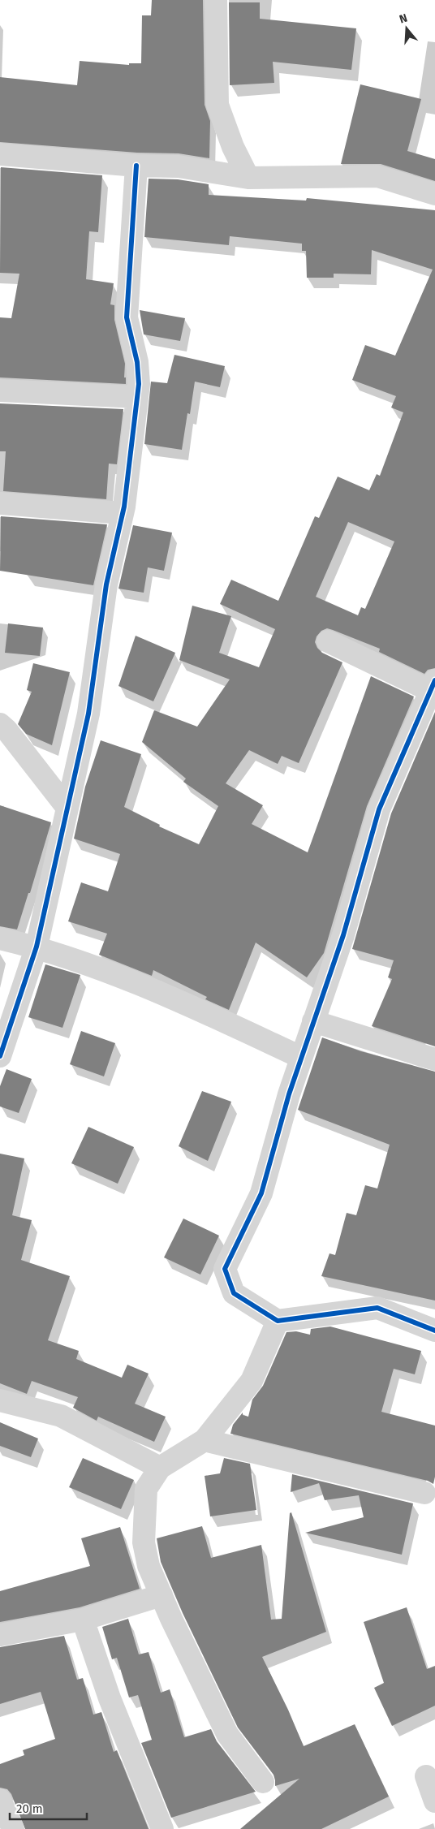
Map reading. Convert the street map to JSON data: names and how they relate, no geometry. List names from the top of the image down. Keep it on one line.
{"scale_bar":"20 m","north":"top"}
